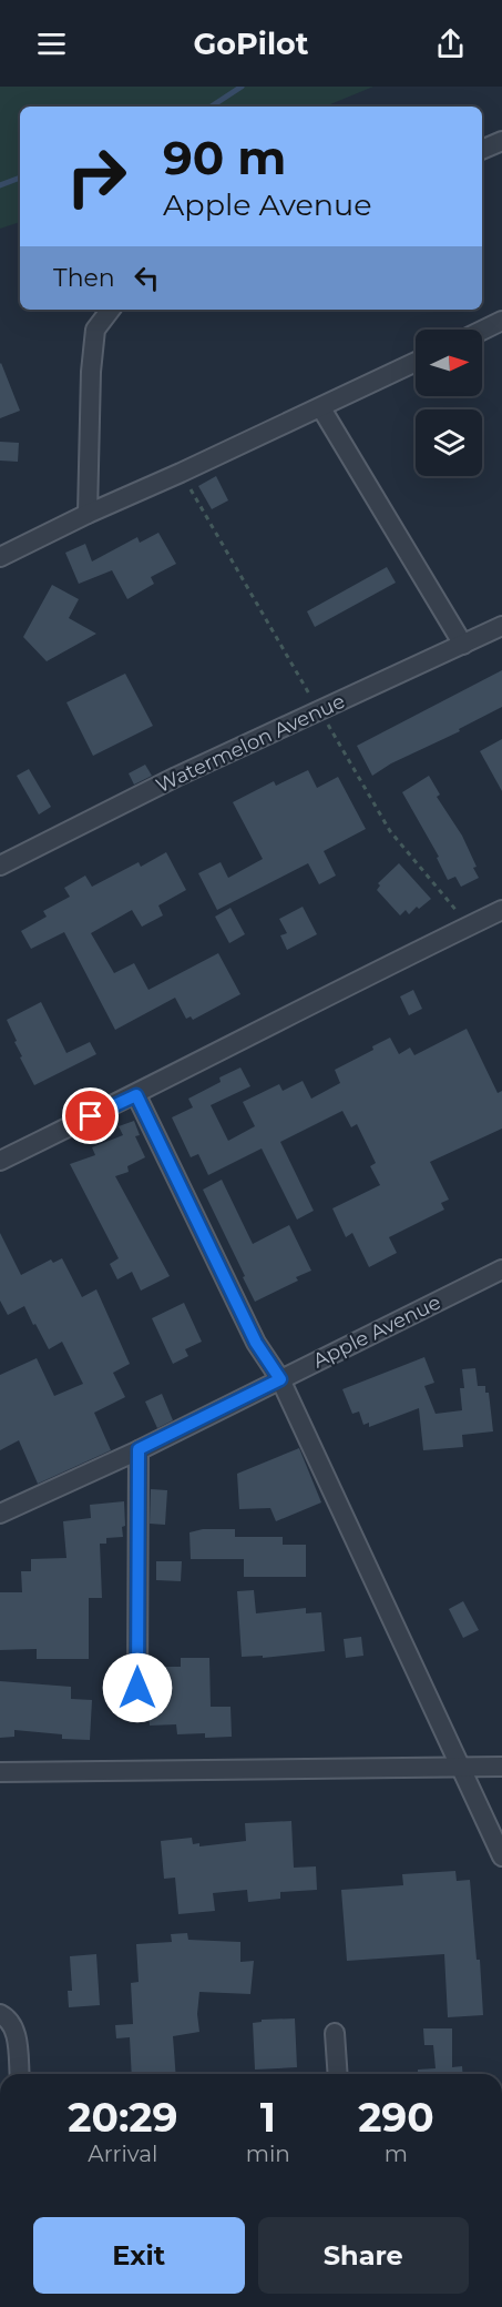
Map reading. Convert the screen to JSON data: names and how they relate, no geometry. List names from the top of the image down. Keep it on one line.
{"streets":{"street":["Watermelon Avenue","Apple Avenue"]},"north":"right","page":{"header":"GoPilot","turn":["90 m","Apple Avenue"],"then":"Then","eta":["20:29","Arrival","1","min","290","m"],"buttons":["Exit","Share"]}}
